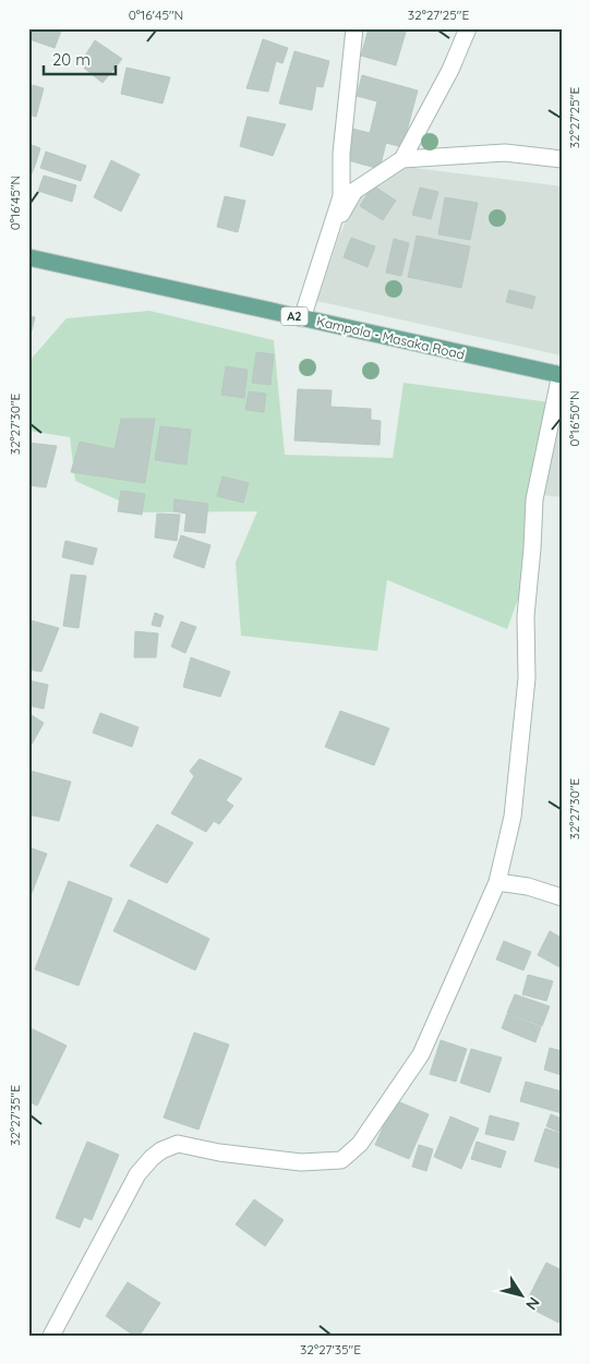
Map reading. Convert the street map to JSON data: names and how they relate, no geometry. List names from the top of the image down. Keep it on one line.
{"streets":{"main road":["A2","Kampala - Masaka Road"]},"scale_bar":"20 m","north":"bottom right","coordinates":["0°16'45\"N","32°27'25\"E","0°16'50\"N","32°27'30\"E","32°27'35\"E"]}
